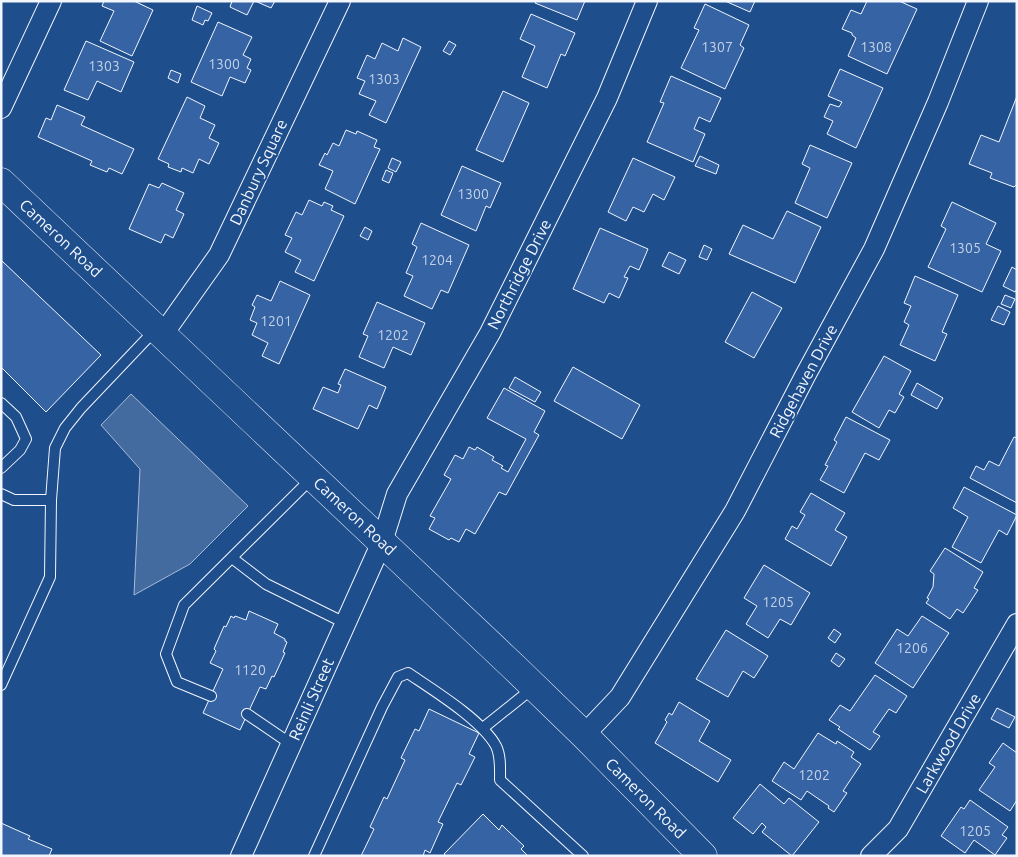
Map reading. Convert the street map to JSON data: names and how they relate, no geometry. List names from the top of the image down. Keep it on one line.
{"streets":{"main road":["Cameron Road"],"street":["Danbury Square","Northridge Drive","Ridgehaven Drive","Reinli Street","Larkwood Drive"]},"crossings":[["Danbury Square","Cameron Road"],["Cameron Road","Northridge Drive"],["Cameron Road","Ridgehaven Drive"],["Cameron Road","Reinli Street"],["Northridge Drive","Reinli Street"]],"house_numbers":["1307","1308","1300","1303","1303","1300","1305","1204","1201","1202","1205","1206","1120","1202","1205"]}
